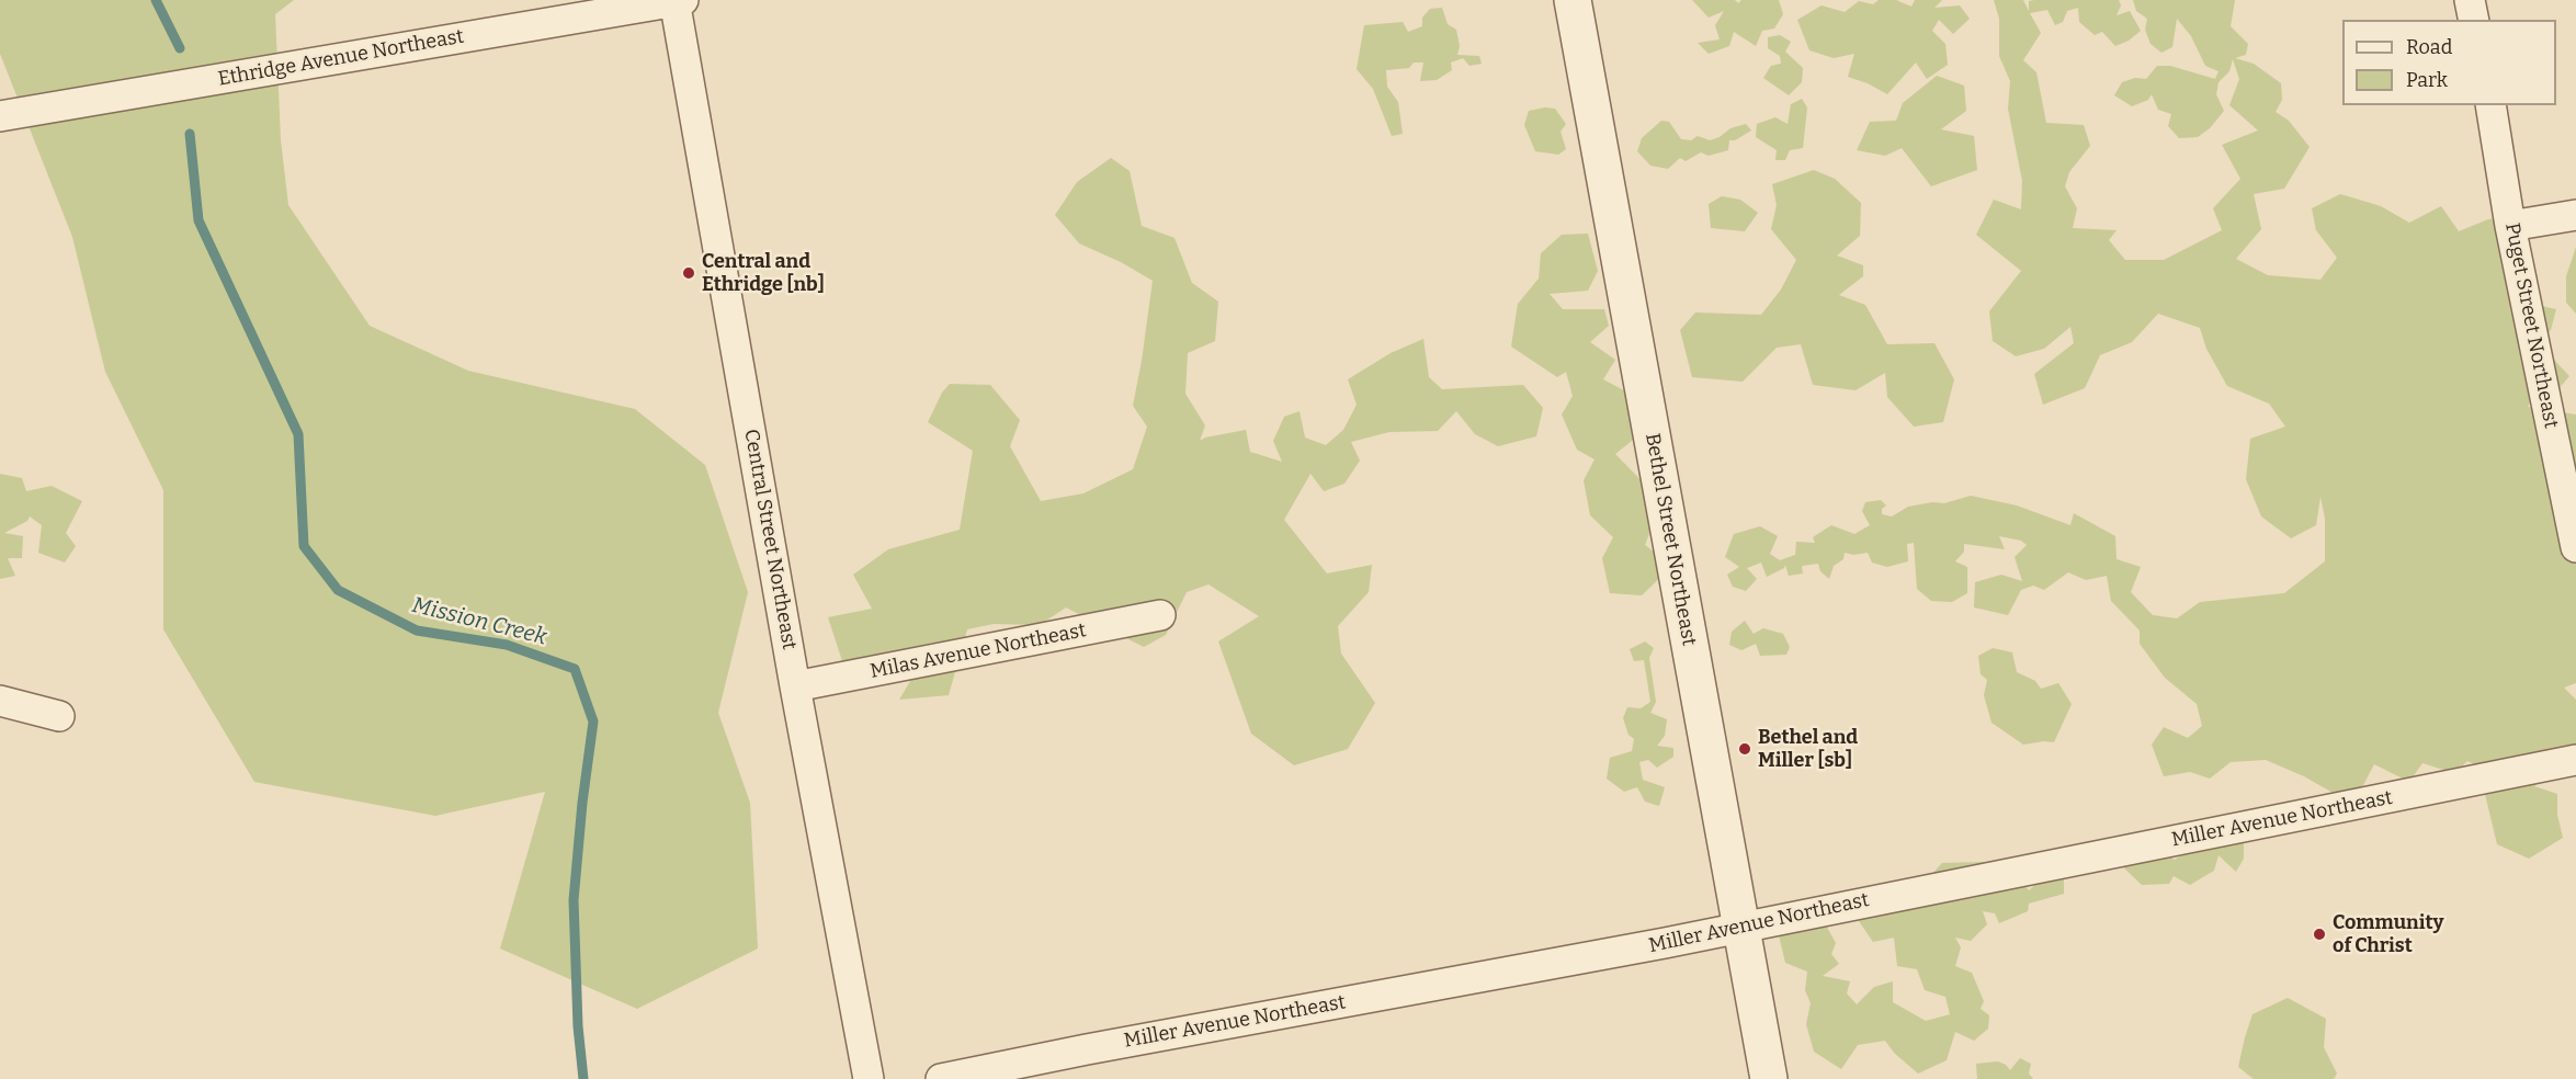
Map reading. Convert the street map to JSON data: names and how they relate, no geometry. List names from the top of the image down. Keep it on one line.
{"streets":{"street":["Ethridge Avenue Northeast","Puget Street Northeast","Central Street Northeast","Bethel Street Northeast","Milas Avenue Northeast","Miller Avenue Northeast"]},"crossings":[["Ethridge Avenue Northeast","Central Street Northeast"],["Central Street Northeast","Milas Avenue Northeast"],["Bethel Street Northeast","Miller Avenue Northeast"]],"water":["Mission Creek"],"places":["Central and Ethridge [nb]","Bethel and Miller [sb]","Community of Christ"],"legend":["Road","Park"]}
